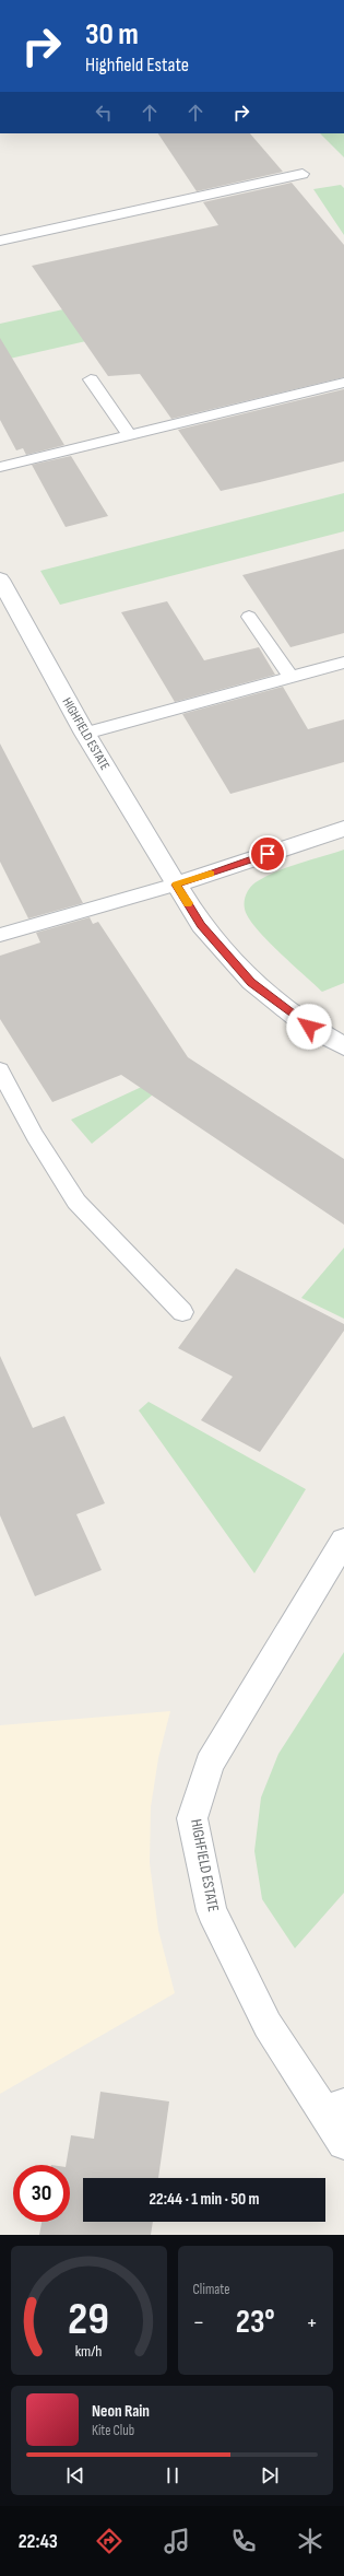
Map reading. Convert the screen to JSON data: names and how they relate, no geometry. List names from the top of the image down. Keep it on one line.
{"streets":{"street":["HIGHFIELD ESTATE"]},"page":{"turn":["30 m","Highfield Estate"],"limit":"30","trip":"22:44 · 1 min · 50 m","tile":"Climate","heat":["−","23°","+"],"song":["Neon Rain","Kite Club"],"tabs":"22:43","gauge":["29","km/h"]}}
